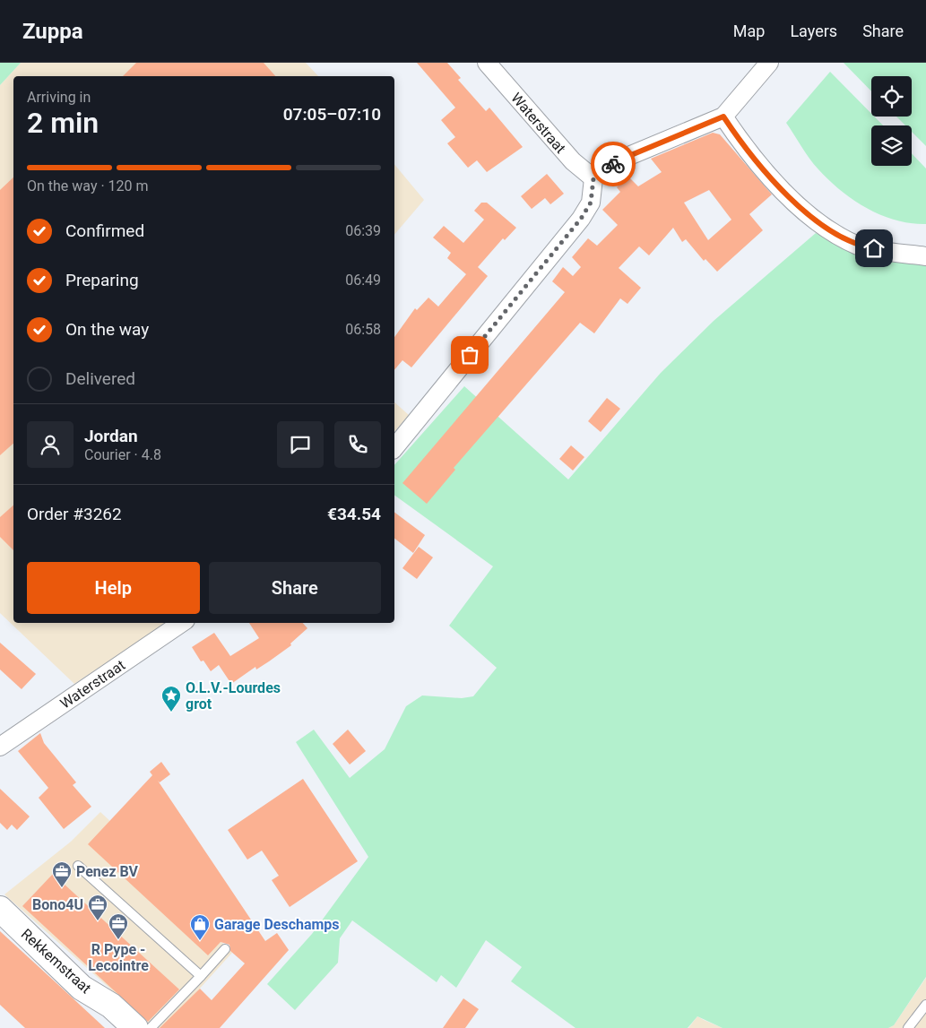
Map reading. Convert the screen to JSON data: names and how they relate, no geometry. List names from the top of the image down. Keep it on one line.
{"streets":{"street":["Waterstraat","Rekkemstraat"]},"places":{"place":["O.L.V.-Lourdes grot"],"office":["Penez BV","Bono4U","R Pype - Lecointre"],"shop":["Garage Deschamps"]},"page":{"header":"Zuppa","nav":["Map","Layers","Share"],"heading":["2 min","Arriving in","07:05–07:10"],"panel":["Jordan","Courier · 4.8","Order #3262","€34.54"],"bar":"On the way · 120 m","list":[["Confirmed","06:39"],["Preparing","06:49"],["On the way","06:58"],"Delivered"],"buttons":["Help","Share"]}}
